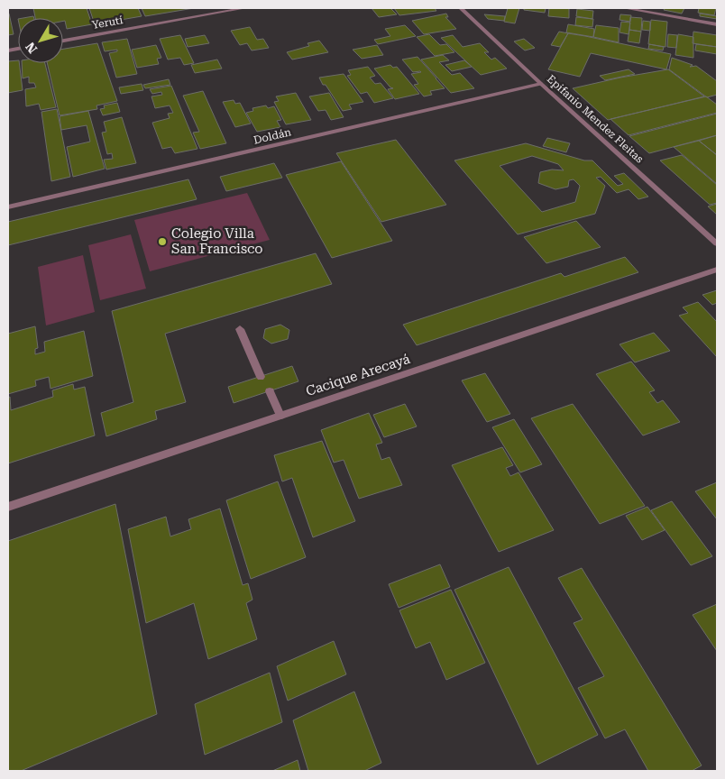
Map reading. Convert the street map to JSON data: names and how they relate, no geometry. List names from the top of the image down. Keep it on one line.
{"streets":{"street":["Yerutí","Epifanio Mendez Fleitas","Doldán","Cacique Arecayá"]},"crossings":[["Epifanio Mendez Fleitas","Doldán"]],"places":["Colegio Villa San Francisco"],"north":"bottom left"}
